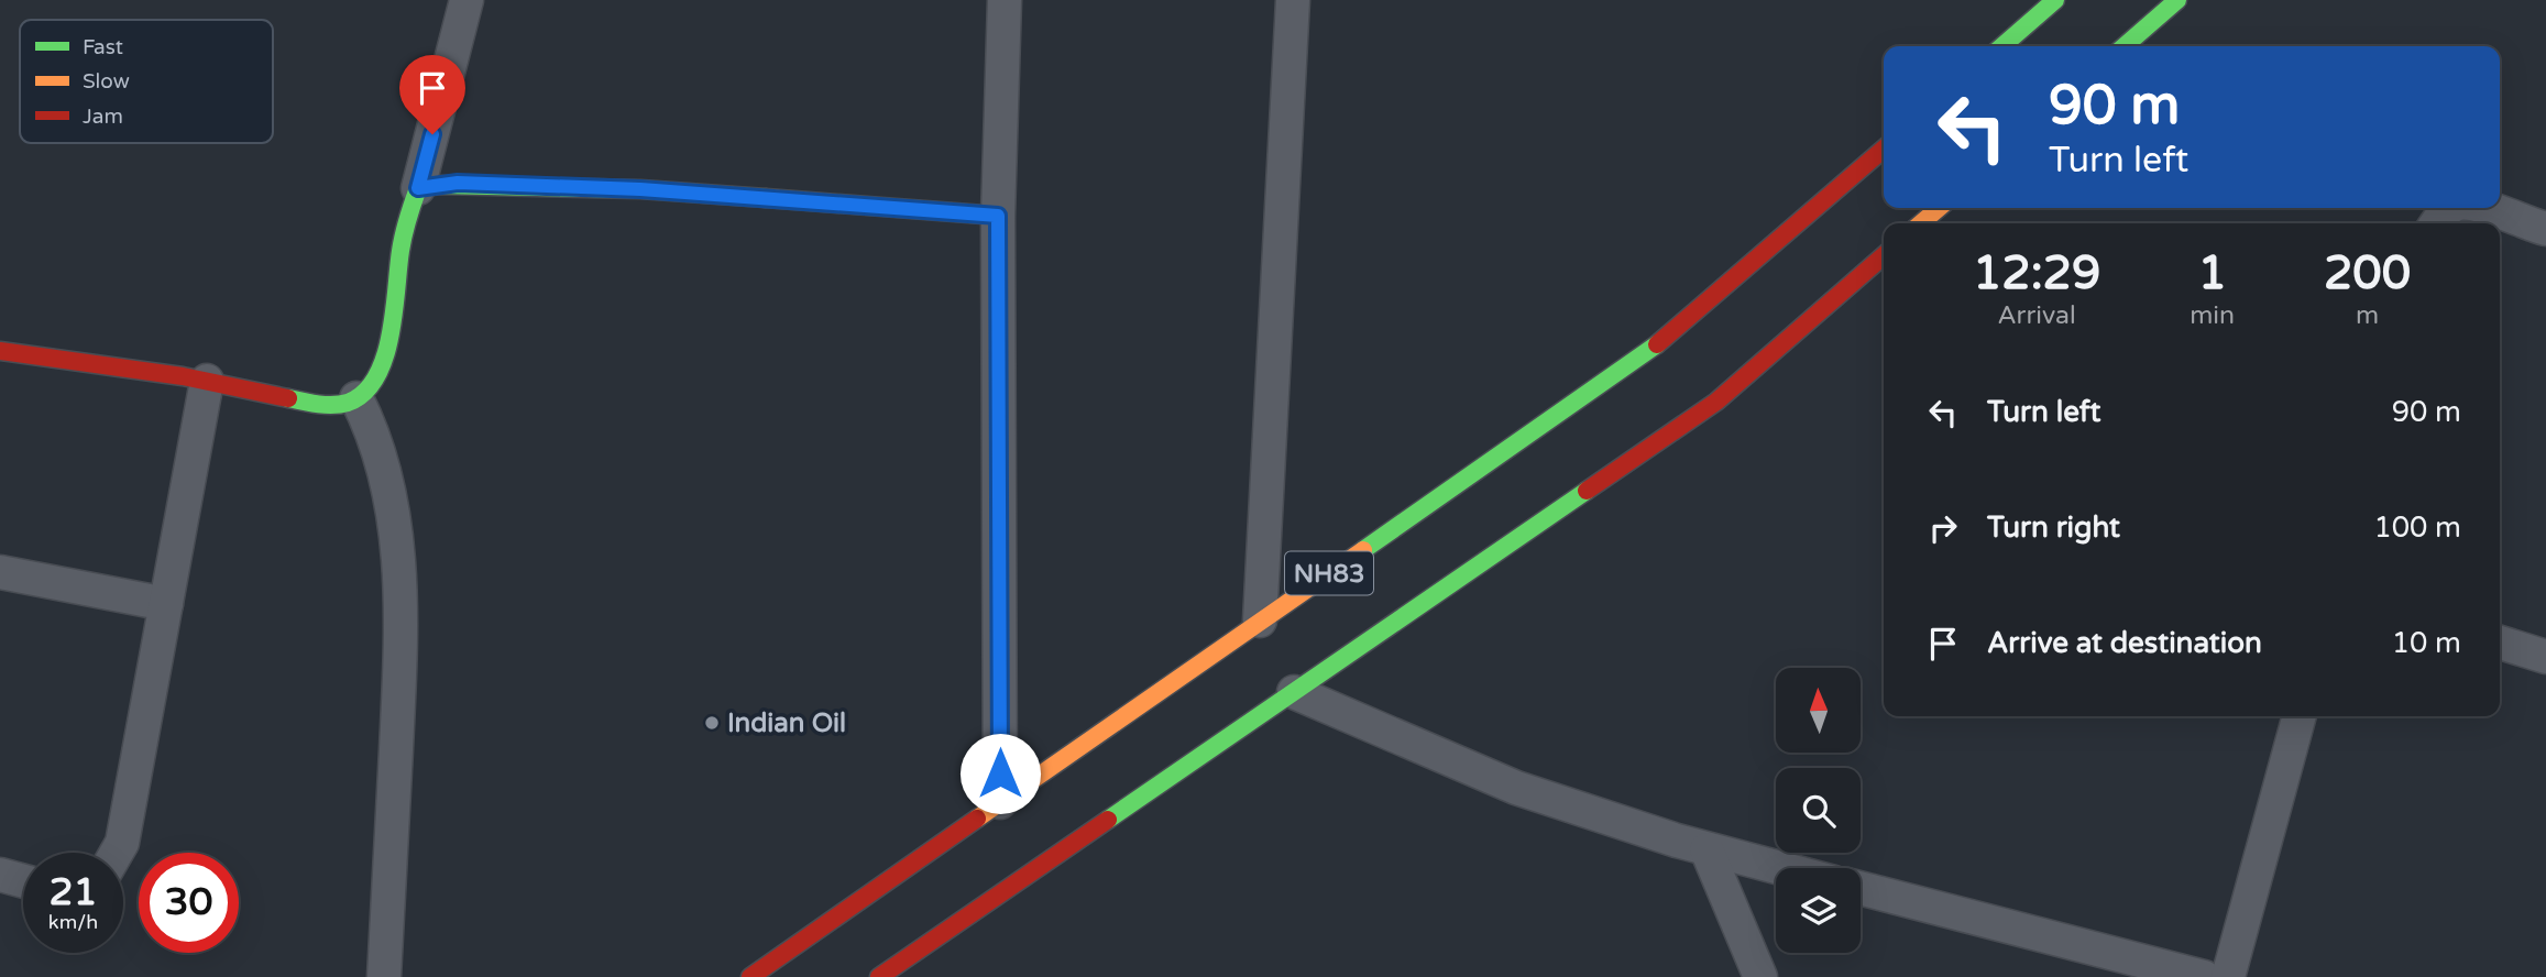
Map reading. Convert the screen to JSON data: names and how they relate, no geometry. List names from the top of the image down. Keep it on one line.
{"streets":{"main road":["NH83"]},"places":["Indian Oil"],"legend":["Fast","Slow","Jam"],"north":"top","page":{"turn":["90 m","Turn left"],"eta":["12:29","Arrival","1","min","200","m"],"list":[{"name":"Turn left","value":"90 m"},{"name":"Turn right","value":"100 m"},{"name":"Arrive at destination","value":"10 m"}],"speed":"21 km/h","limit":"30"}}
